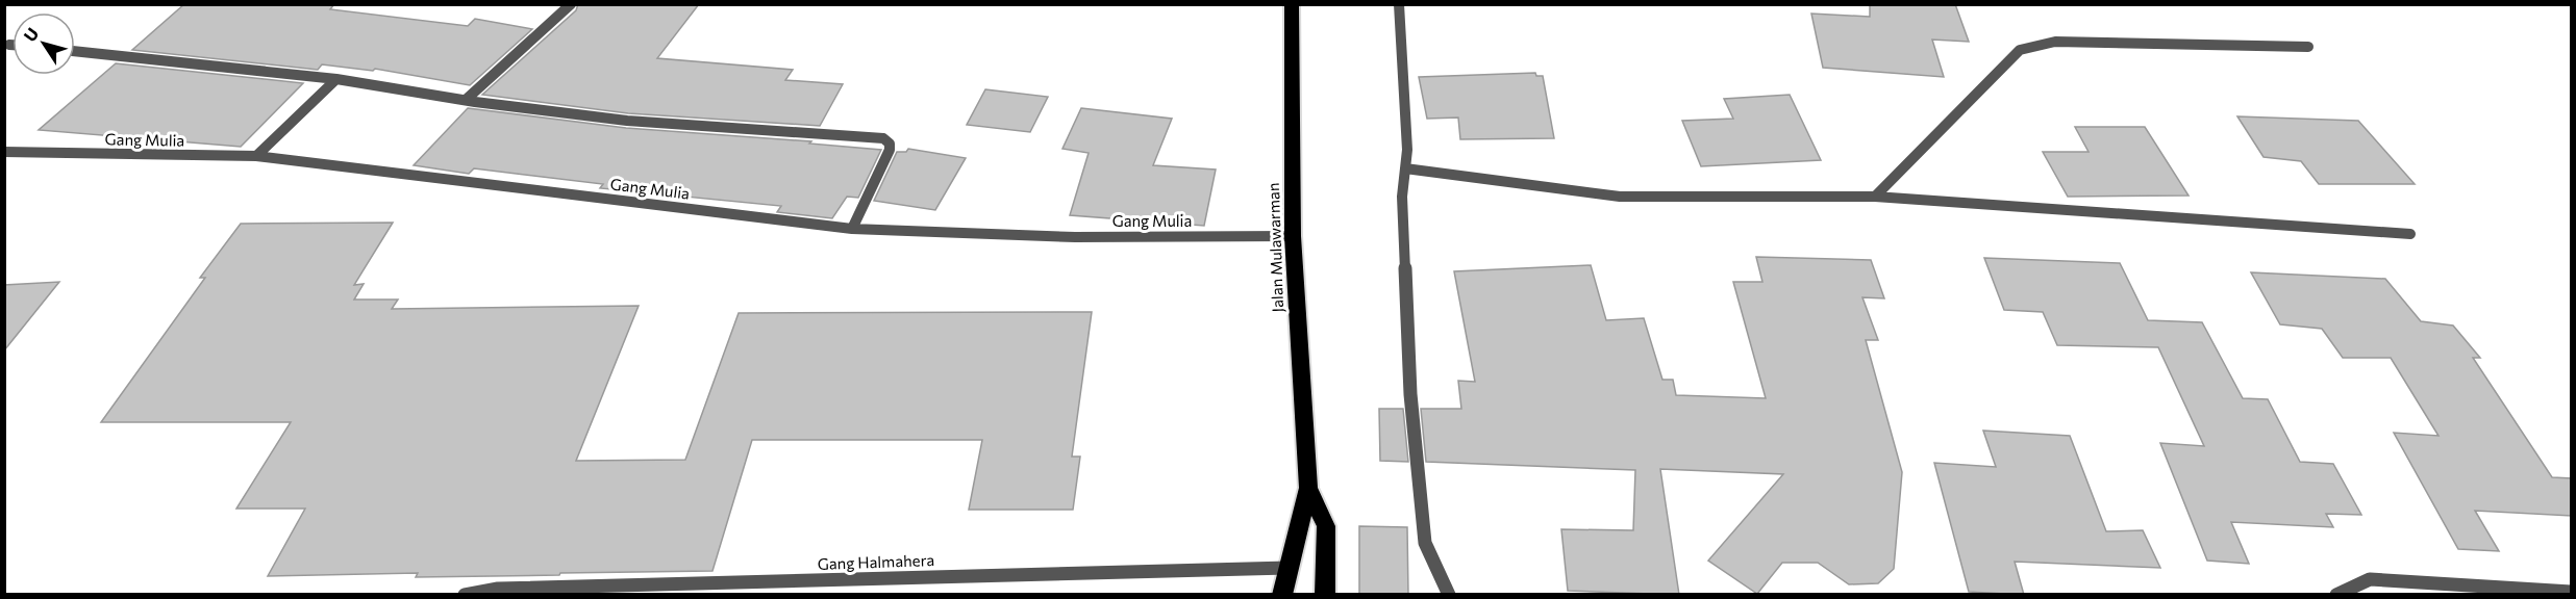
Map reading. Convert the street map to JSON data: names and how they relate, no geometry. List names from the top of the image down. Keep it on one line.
{"streets":{"highway":["Jalan Mulawarman"],"street":["Gang Mulia","Gang Halmahera"]},"crossings":[["Gang Mulia","Jalan Mulawarman"],["Jalan Mulawarman","Gang Halmahera"]],"north":"top left"}
